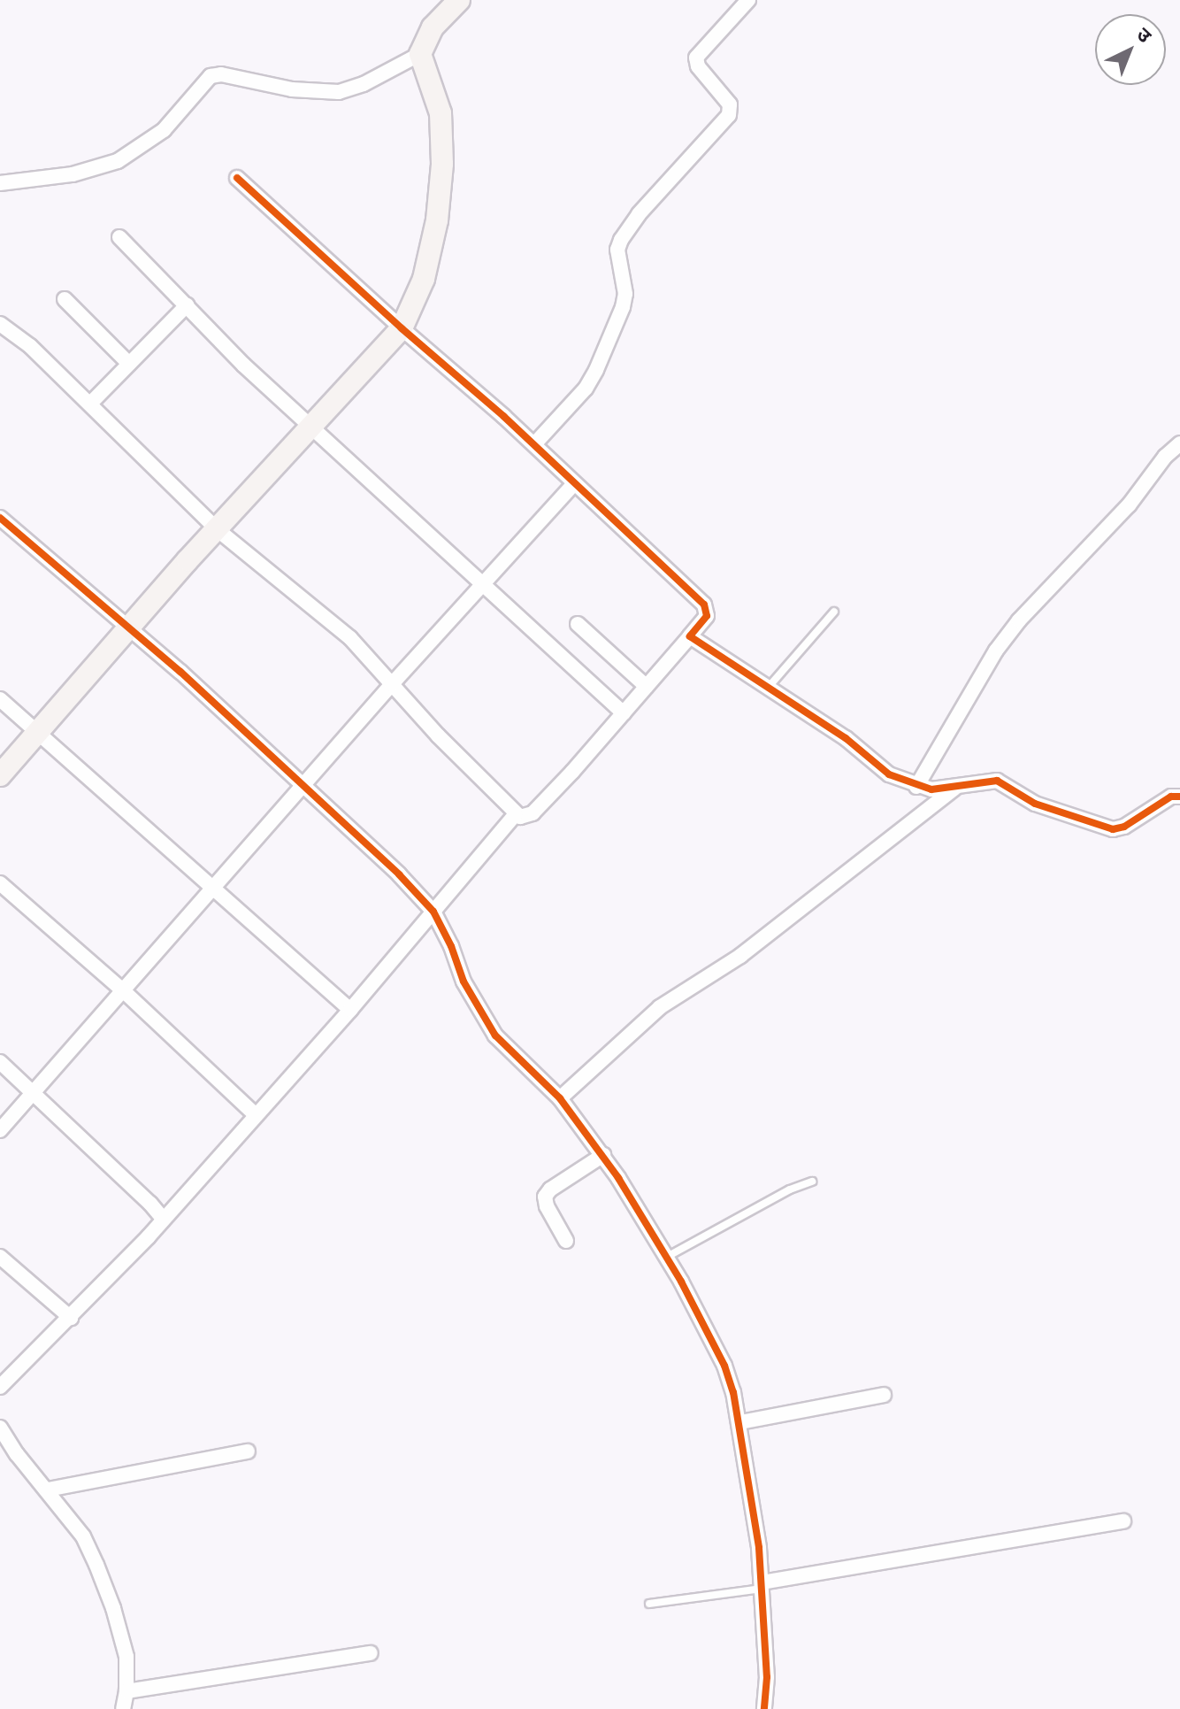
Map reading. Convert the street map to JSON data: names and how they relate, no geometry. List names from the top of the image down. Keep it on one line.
{"north":"top right"}
